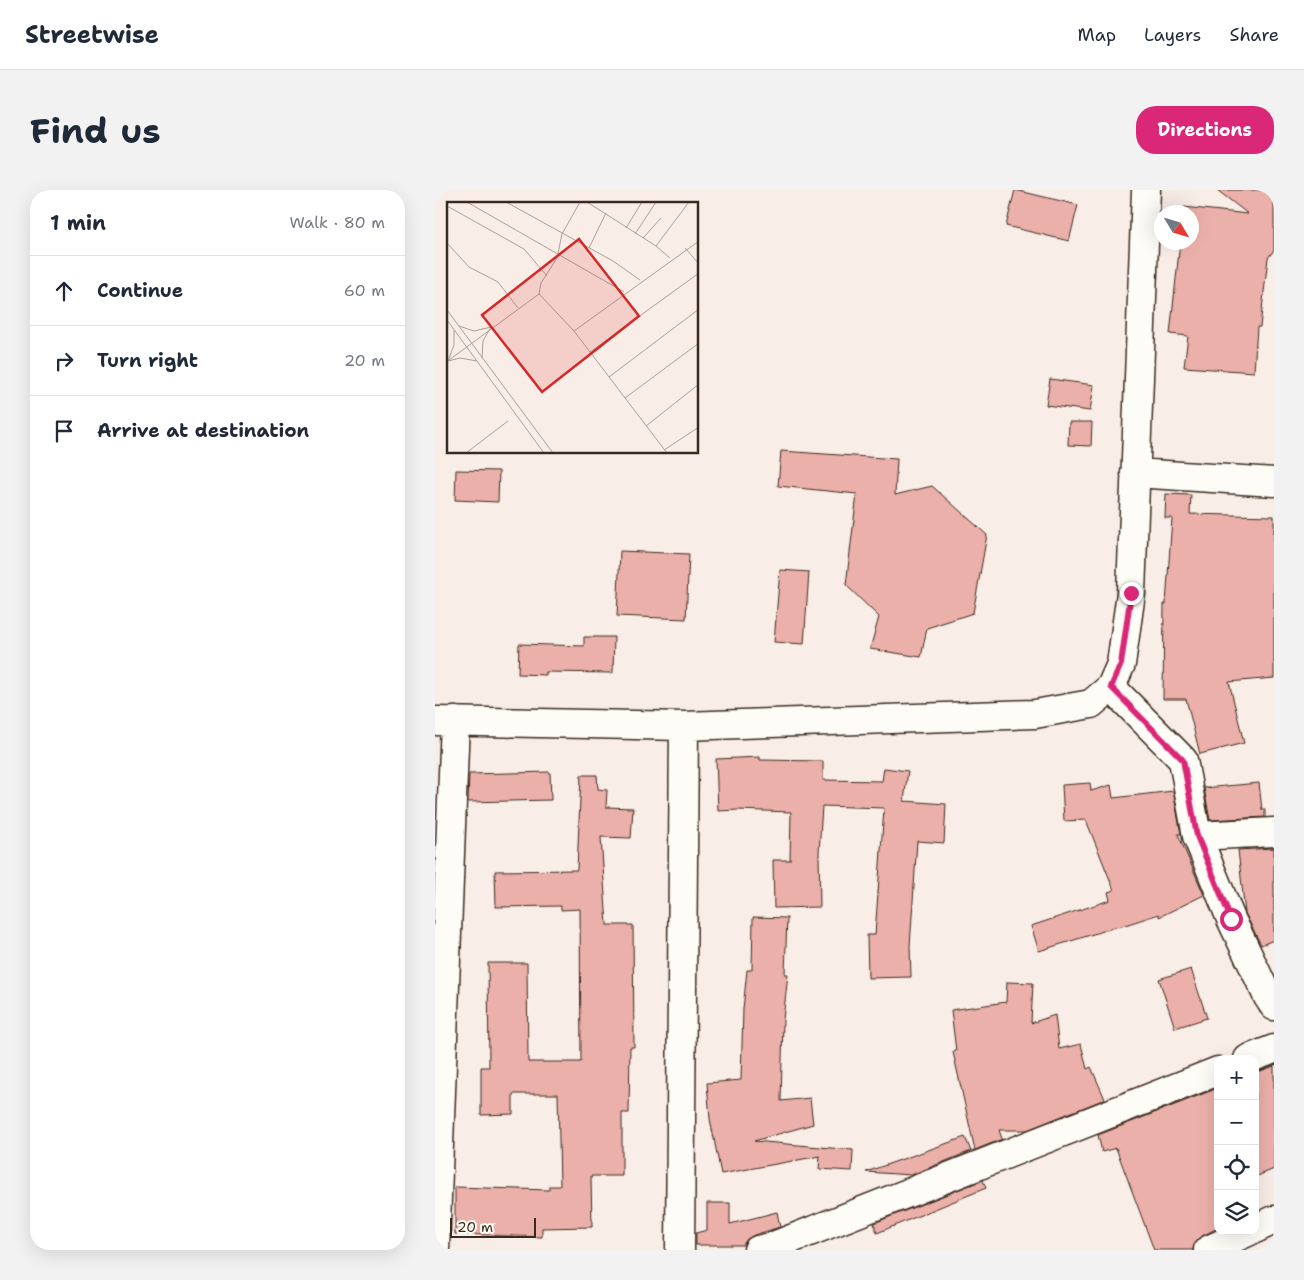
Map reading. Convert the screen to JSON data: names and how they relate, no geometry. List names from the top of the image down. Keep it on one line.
{"scale_bar":"20 m","north":"bottom right","page":{"header":"Streetwise","nav":["Map","Layers","Share"],"buttons":"Directions","title":"Find us","heading":["1 min","Walk · 80 m"],"list":[["Continue","60 m"],["Turn right","20 m"],"Arrive at destination"],"map_buttons":["+","−"],"scale":"20 m"}}
